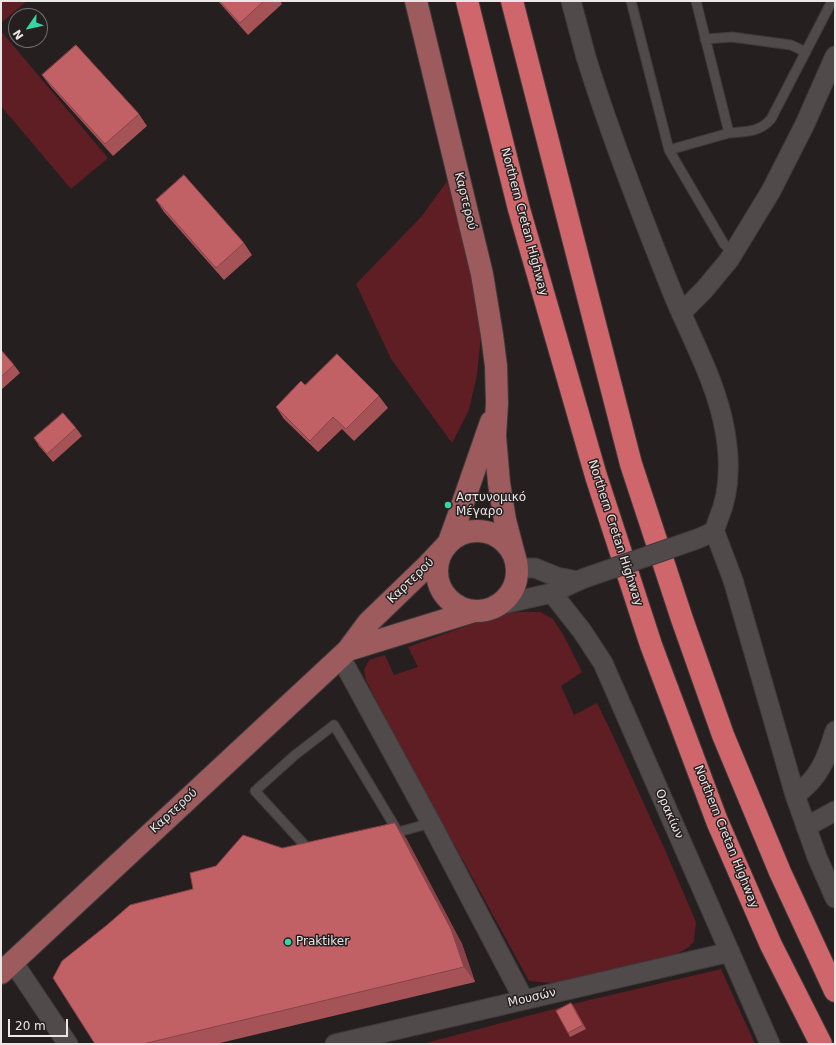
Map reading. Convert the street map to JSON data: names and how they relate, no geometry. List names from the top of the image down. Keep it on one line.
{"streets":{"highway":["Northern Cretan Highway"],"main road":["Καρτερού"],"street":["Ορακίων","Μουσών"]},"crossings":[["Ορακίων","Μουσών"]],"places":["Αστυνομικό Μέγαρο","Praktiker"],"scale_bar":"20 m","north":"bottom left"}
